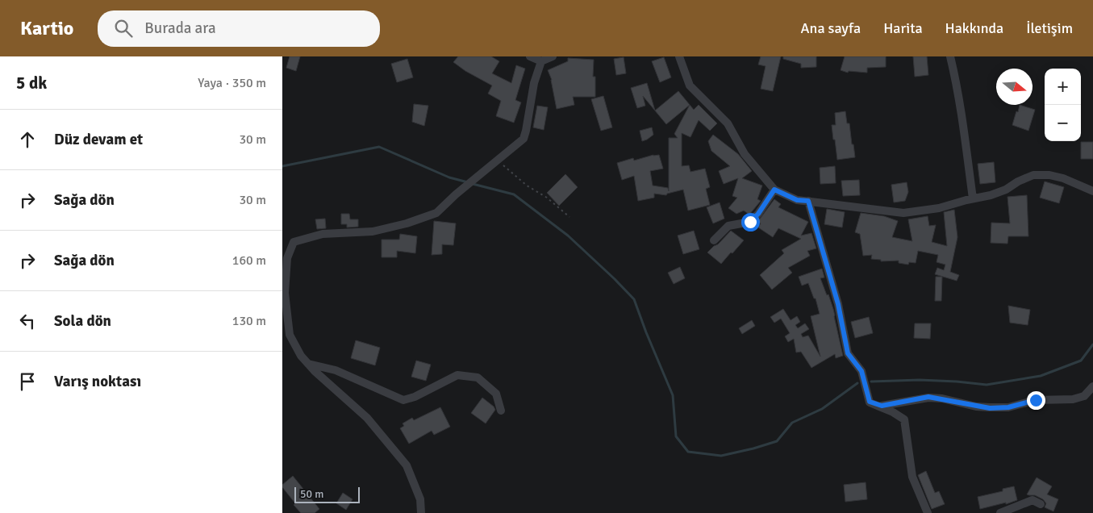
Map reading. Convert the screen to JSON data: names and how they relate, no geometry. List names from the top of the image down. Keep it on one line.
{"scale_bar":"50 m","north":"right","page":{"header":"Kartio","search":"Burada ara","nav":["Ana sayfa","Harita","Hakkında","İletişim"],"heading":["5 dk","Yaya · 350 m"],"map_buttons":["+","−"],"list":[["Düz devam et","30 m"],["Sağa dön","30 m"],["Sağa dön","160 m"],["Sola dön","130 m"],"Varış noktası"],"scale":"50 m"}}
